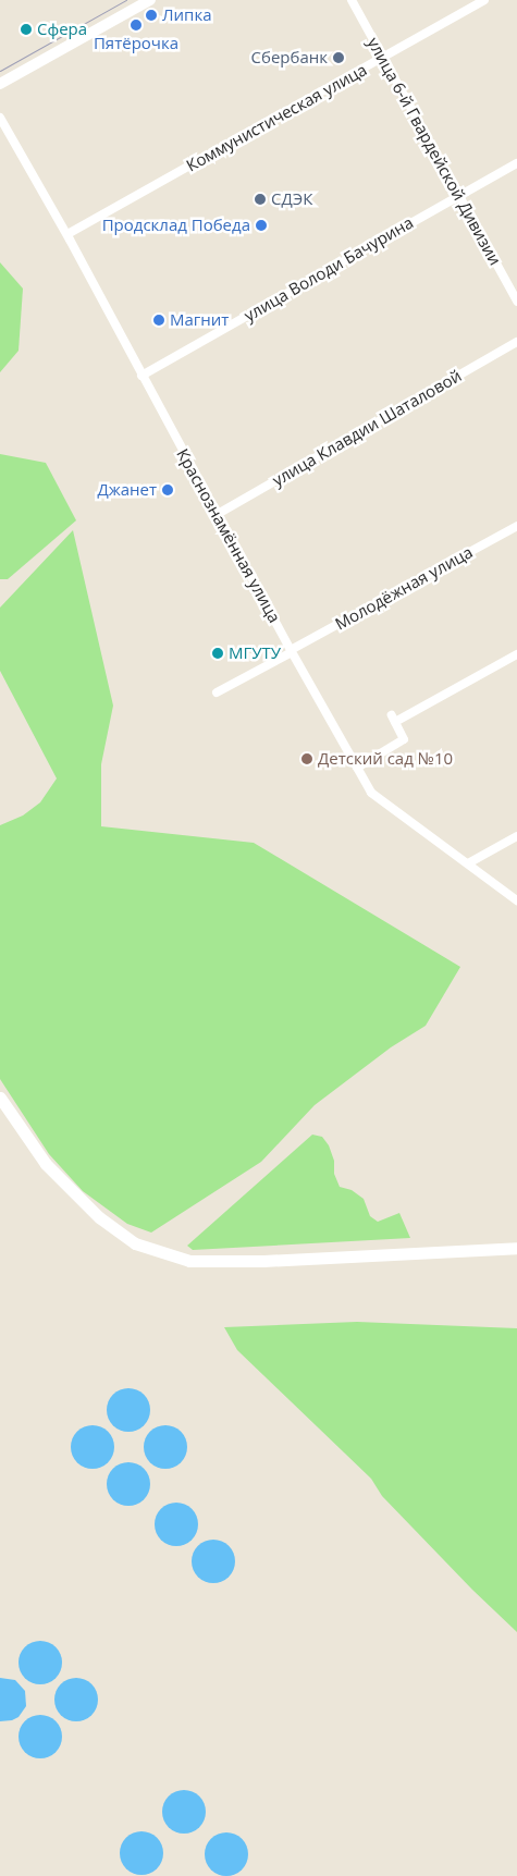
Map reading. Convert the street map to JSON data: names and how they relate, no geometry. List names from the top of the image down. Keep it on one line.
{"streets":{"street":["Коммунистическая улица","улица 6-й Гвардейской Дивизии","улица Володи Бачурина","улица Клавдии Шаталовой","Краснознамённая улица","Молодёжная улица"]},"crossings":[["Коммунистическая улица","улица 6-й Гвардейской Дивизии"],["Коммунистическая улица","Краснознамённая улица"],["улица 6-й Гвардейской Дивизии","улица Володи Бачурина"],["улица Володи Бачурина","Краснознамённая улица"],["улица Клавдии Шаталовой","Краснознамённая улица"],["Краснознамённая улица","Молодёжная улица"]],"places":["Липка","Пятёрочка","Сфера","Сбербанк","СДЭК","Продсклад Победа","Магнит","Джанет","МГУТУ","Детский сад №10"]}
